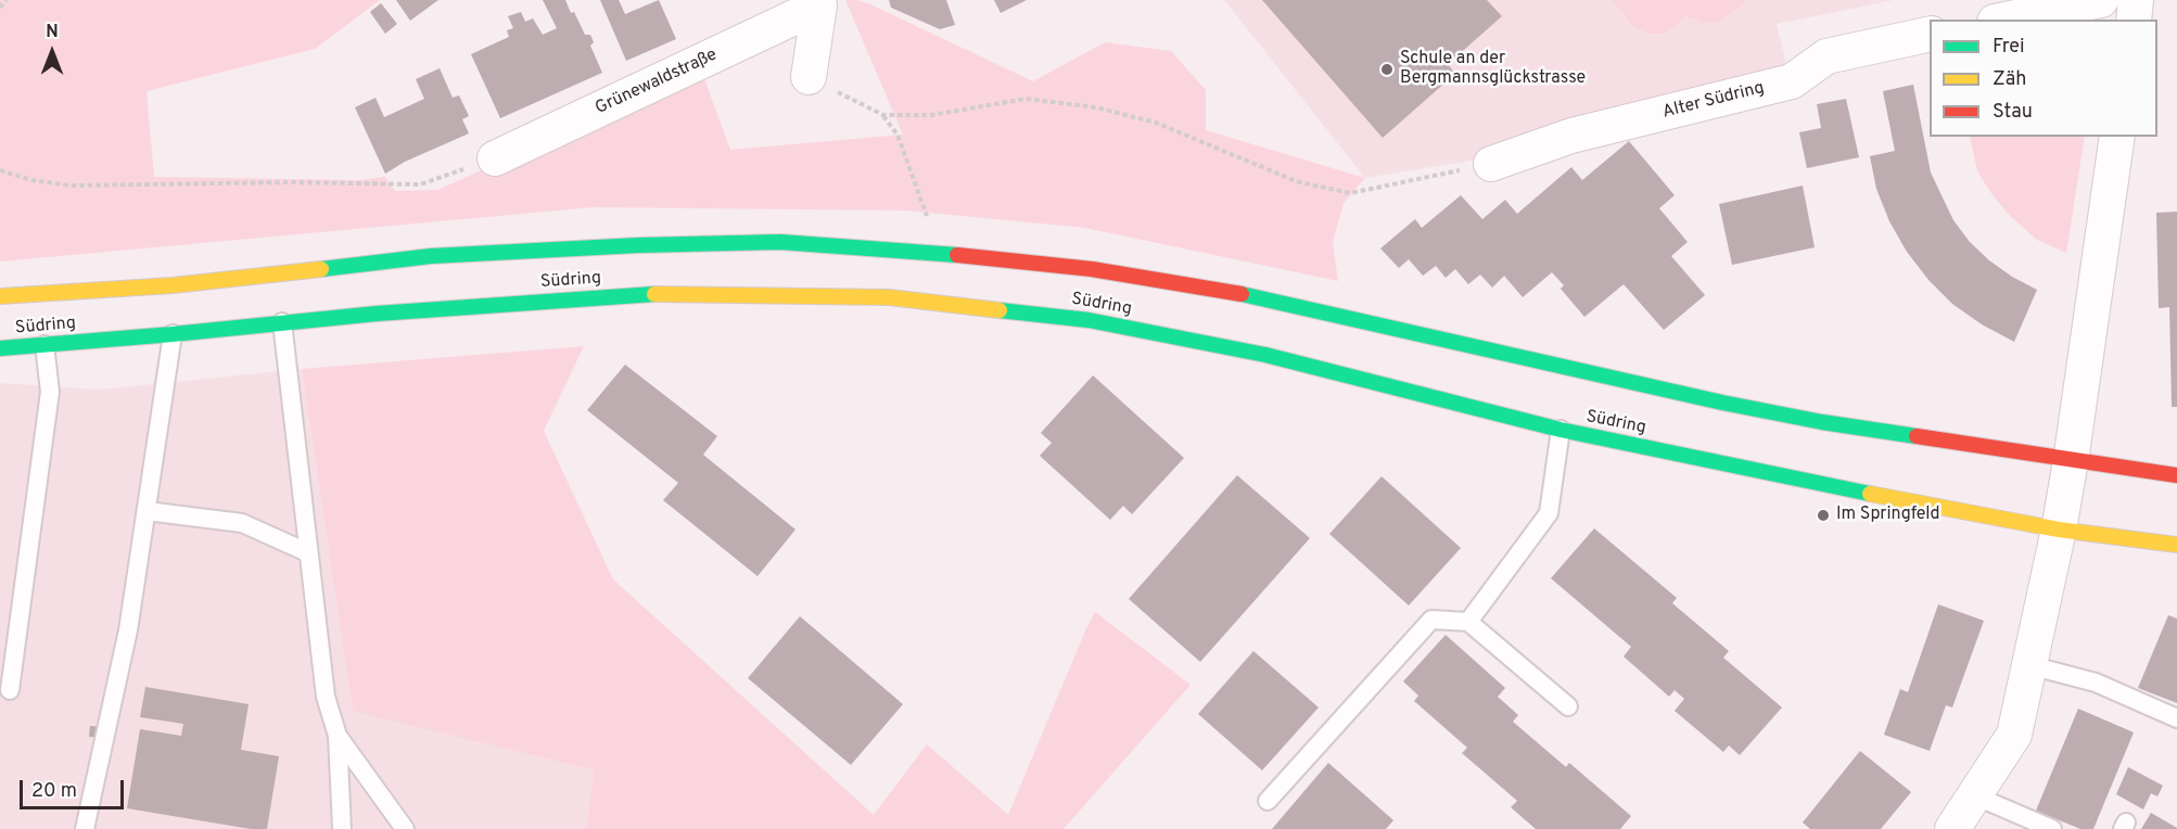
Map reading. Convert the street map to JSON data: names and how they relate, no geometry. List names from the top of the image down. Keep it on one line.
{"streets":{"main road":["Südring"],"street":["Grünewaldstraße","Alter Südring"]},"places":["Schule an der Bergmannsglückstrasse","Im Springfeld"],"legend":["Frei","Zäh","Stau"],"scale_bar":"20 m","north":"top"}
